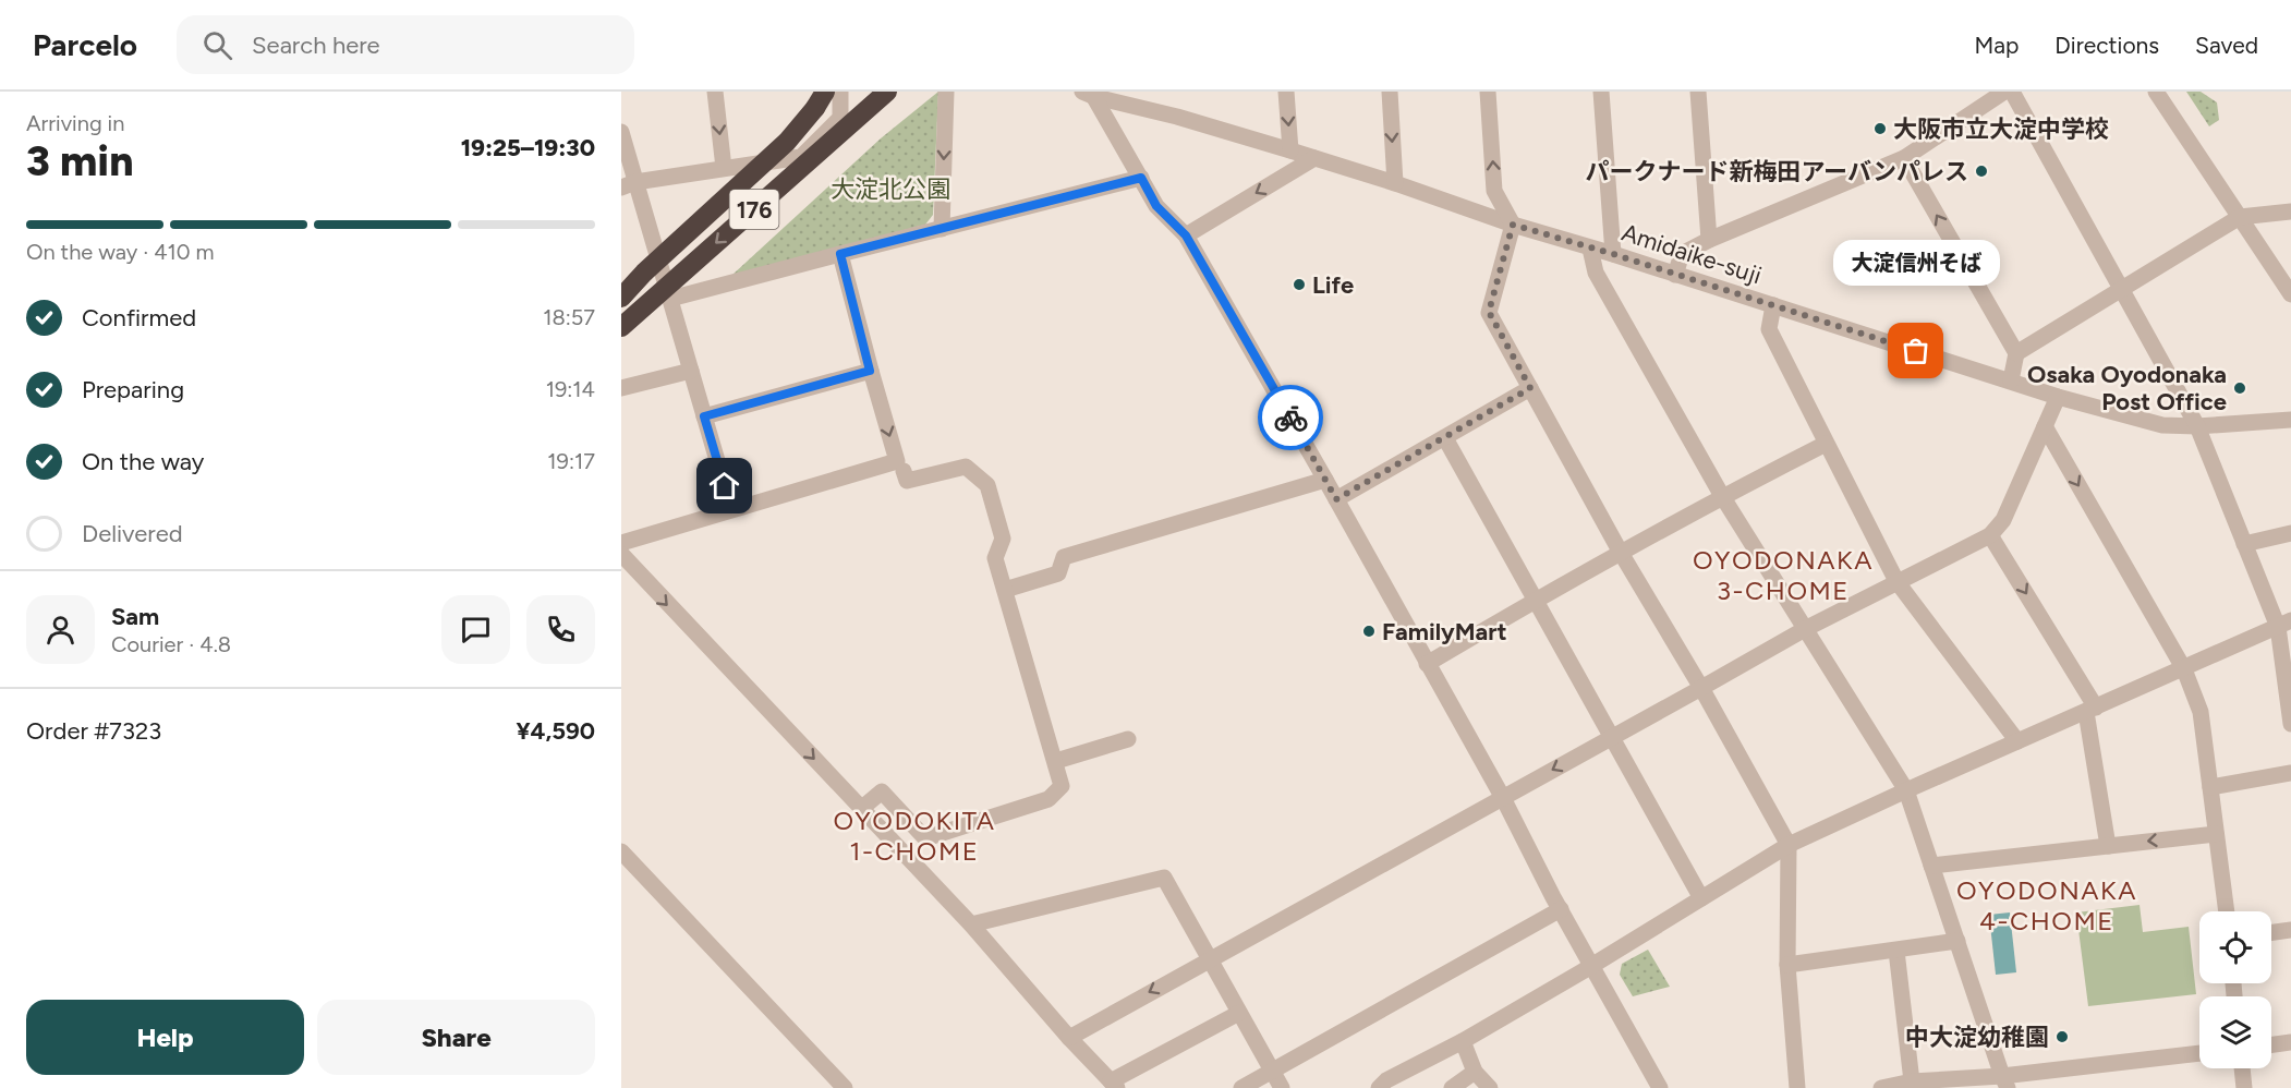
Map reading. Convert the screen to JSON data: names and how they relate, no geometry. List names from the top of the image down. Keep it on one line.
{"streets":{"highway":["176"],"street":["Amidaike-suji"]},"districts":["OYODONAKA 3-CHOME","OYODOKITA 1-CHOME","OYODONAKA 4-CHOME"],"parks":["大淀北公園"],"places":["大阪市立大淀中学校","パークナード新梅田アーバンパレス","Life","大淀信州そば","Osaka Oyodonaka Post Office","FamilyMart","中大淀幼稚園"],"page":{"header":"Parcelo","search":"Search here","nav":["Map","Directions","Saved"],"heading":["3 min","Arriving in","19:25–19:30"],"panel":["Sam","Courier · 4.8","Order #7323","¥4,590"],"bar":"On the way · 410 m","bubble":"大淀信州そば","list":[["Confirmed","18:57"],["Preparing","19:14"],["On the way","19:17"],"Delivered"],"buttons":["Help","Share"]}}
